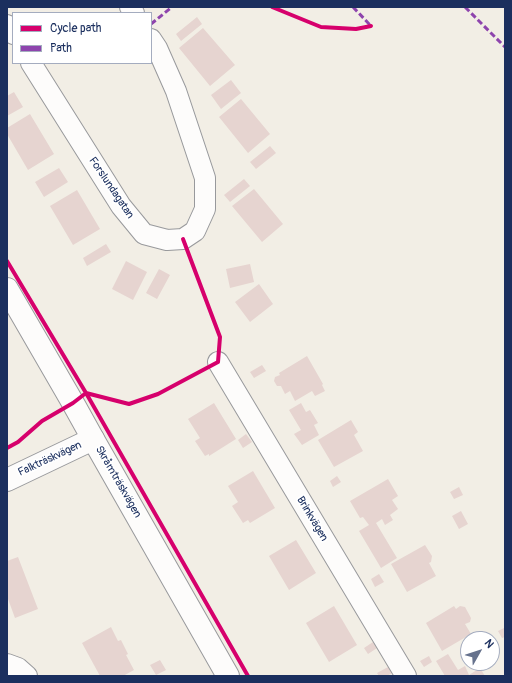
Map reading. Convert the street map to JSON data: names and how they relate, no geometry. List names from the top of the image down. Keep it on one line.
{"streets":{"main road":["Falkträskvägen","Skråmträskvägen"],"street":["Forslundagatan","Brinkvägen"]},"crossings":[["Falkträskvägen","Skråmträskvägen"]],"legend":["Cycle path","Path"],"north":"top right"}
